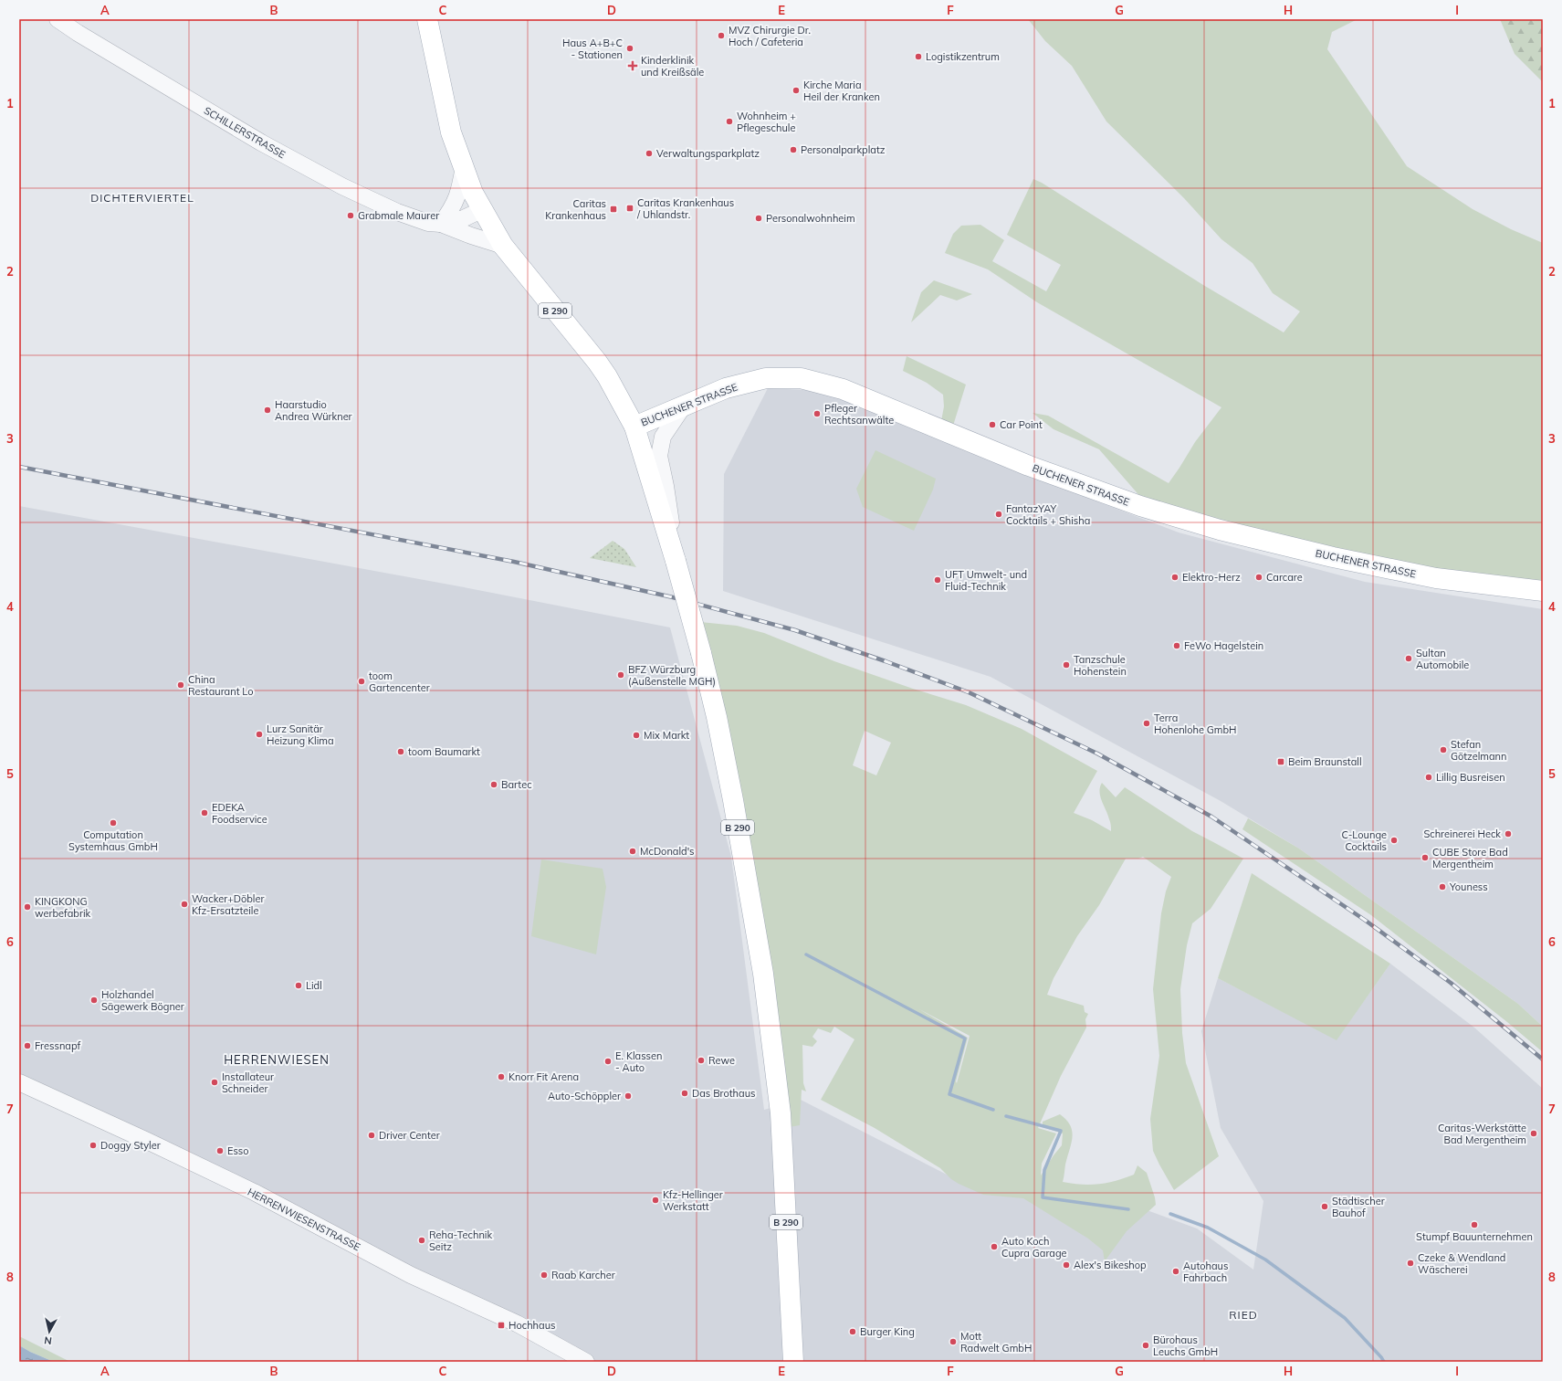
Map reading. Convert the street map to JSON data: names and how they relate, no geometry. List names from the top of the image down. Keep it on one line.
{"streets":{"main road":["B 290","BUCHENER STRASSE"],"street":["SCHILLERSTRASSE","HERRENWIESENSTRASSE"]},"crossings":[["SCHILLERSTRASSE","B 290"],["B 290","BUCHENER STRASSE"]],"districts":["DICHTERVIERTEL","HERRENWIESEN","RIED"],"places":{"other":["MVZ Chirurgie Dr. Hoch / Cafeteria","Haus A+B+C - Stationen","Logistikzentrum","Kirche Maria Heil der Kranken","Wohnheim + Pflegeschule","Personalparkplatz","Verwaltungsparkplatz","Grabmale Maurer","Personalwohnheim","Haarstudio Andrea Würkner","Pfleger Rechtsanwälte","Car Point","FantazYAY Cocktails + Shisha","Elektro-Herz","Carcare","UFT Umwelt- und Fluid-Technik","FeWo Hagelstein","Sultan Automobile","Tanzschule Hohenstein","BFZ Würzburg (Außenstelle MGH)","toom Gartencenter","China Restaurant Lo","Terra Hohenlohe GmbH","Lurz Sanitär Heizung Klima","Mix Markt","Stefan Götzelmann","toom Baumarkt","Lillig Busreisen","Bartec","EDEKA Foodservice","Computation Systemhaus GmbH","Schreinerei Heck","C-Lounge Cocktails","McDonald's","CUBE Store Bad Mergentheim","Youness","Wacker+Döbler Kfz-Ersatzteile","KINGKONG werbefabrik","Lidl","Holzhandel Sägewerk Bögner","Fressnapf","Rewe","E. Klassen - Auto","Knorr Fit Arena","Installateur Schneider","Das Brothaus","Auto-Schöppler","Caritas-Werkstätte Bad Mergentheim","Driver Center","Doggy Styler","Esso","Kfz-Hellinger Werkstatt","Städtischer Bauhof","Stumpf Bauunternehmen","Reha-Technik Seitz","Auto Koch Cupra Garage","Czeke & Wendland Wäscherei","Alex's Bikeshop","Autohaus Fahrbach","Raab Karcher","Burger King","Mott Radwelt GmbH","Bürohaus Leuchs GmbH"],"health":["Kinderklinik und Kreißsäle"],"transit":["Caritas Krankenhaus / Uhlandstr.","Caritas Krankenhaus","Beim Braunstall","Hochhaus"]},"north":"bottom","grid":{"columns":["A","B","C","D","E","F","G","H","I"],"rows":["1","2","3","4","5","6","7","8"]}}
